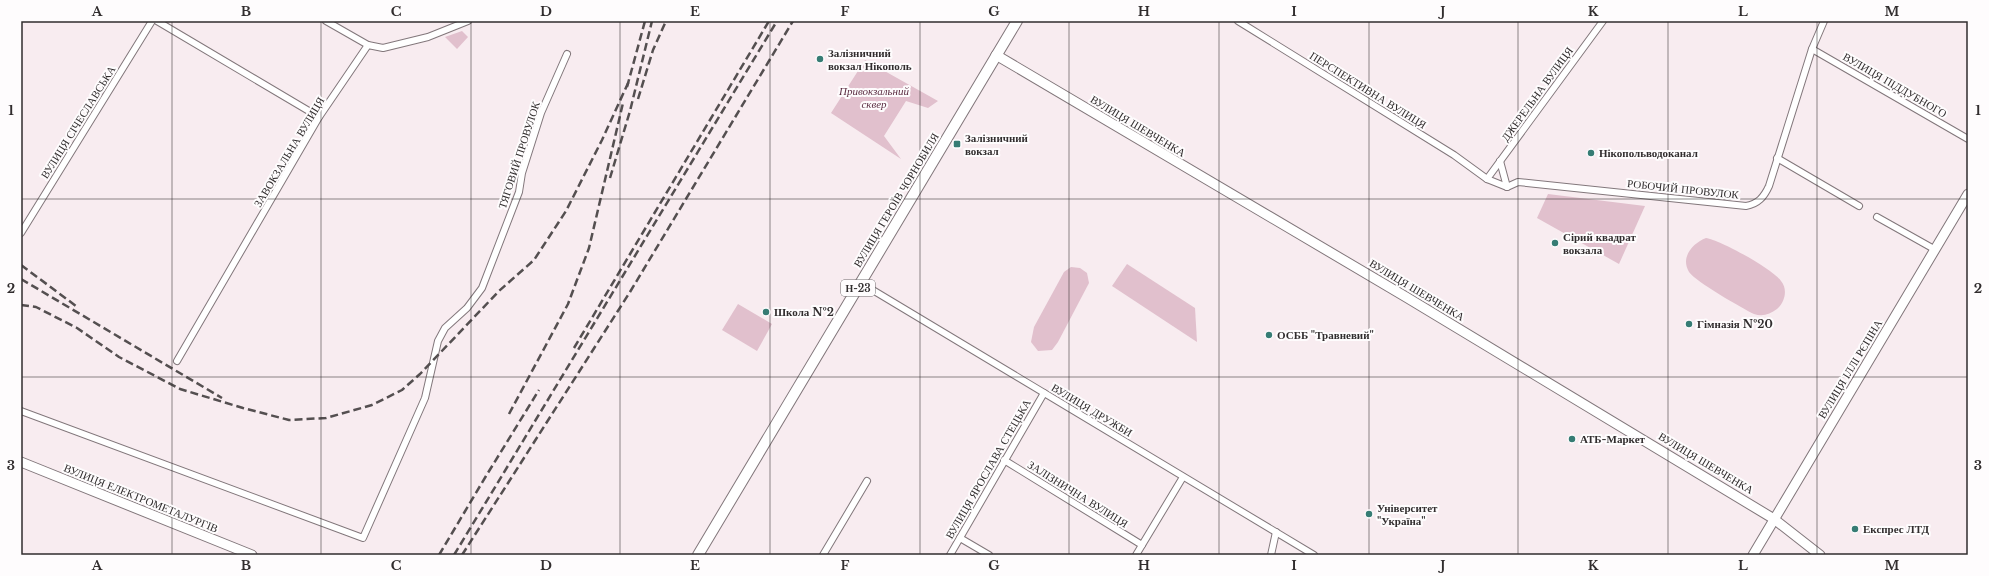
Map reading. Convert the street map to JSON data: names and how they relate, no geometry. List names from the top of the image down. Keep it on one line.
{"streets":{"main road":["ВУЛИЦЯ ГЕРОЇВ ЧОРНОБИЛЯ","Н-23"],"street":["ВУЛИЦЯ ПІДДУБНОГО","ПЕРСПЕКТИВНА ВУЛИЦЯ","ДЖЕРЕЛЬНА ВУЛИЦЯ","ВУЛИЦЯ СІЧЕСЛАВСЬКА","ВУЛИЦЯ ШЕВЧЕНКА","ЗАВОКЗАЛЬНА ВУЛИЦЯ","ТЯГОВИЙ ПРОВУЛОК","РОБОЧИЙ ПРОВУЛОК","ВУЛИЦЯ ІЛЛІ РЄПІНА","ВУЛИЦЯ ДРУЖБИ","ВУЛИЦЯ ЯРОСЛАВА СТЕЦЬКА","ЗАЛІЗНИЧНА ВУЛИЦЯ","ВУЛИЦЯ ЕЛЕКТРОМЕТАЛУРГІВ"]},"crossings":[["ВУЛИЦЯ ПІДДУБНОГО","РОБОЧИЙ ПРОВУЛОК"],["ПЕРСПЕКТИВНА ВУЛИЦЯ","ДЖЕРЕЛЬНА ВУЛИЦЯ"],["ВУЛИЦЯ ШЕВЧЕНКА","ВУЛИЦЯ ГЕРОЇВ ЧОРНОБИЛЯ"],["ВУЛИЦЯ ШЕВЧЕНКА","ВУЛИЦЯ ІЛЛІ РЄПІНА"],["ВУЛИЦЯ ГЕРОЇВ ЧОРНОБИЛЯ","ВУЛИЦЯ ДРУЖБИ"],["ВУЛИЦЯ ДРУЖБИ","ВУЛИЦЯ ЯРОСЛАВА СТЕЦЬКА"],["ВУЛИЦЯ ЯРОСЛАВА СТЕЦЬКА","ЗАЛІЗНИЧНА ВУЛИЦЯ"]],"parks":["Привокзальний сквер"],"places":{"other":["Залізничний вокзал Нікополь","Нікопольводоканал","Сірий квадрат вокзала","Школа №2","Гімназія №20","ОСББ \"Травневий\"","АТБ-Маркет","Університет \"Україна\"","Експрес ЛТД"],"transit":["Залізничний вокзал"]},"grid":{"columns":["A","B","C","D","E","F","G","H","I","J","K","L","M"],"rows":["1","2","3"]}}
